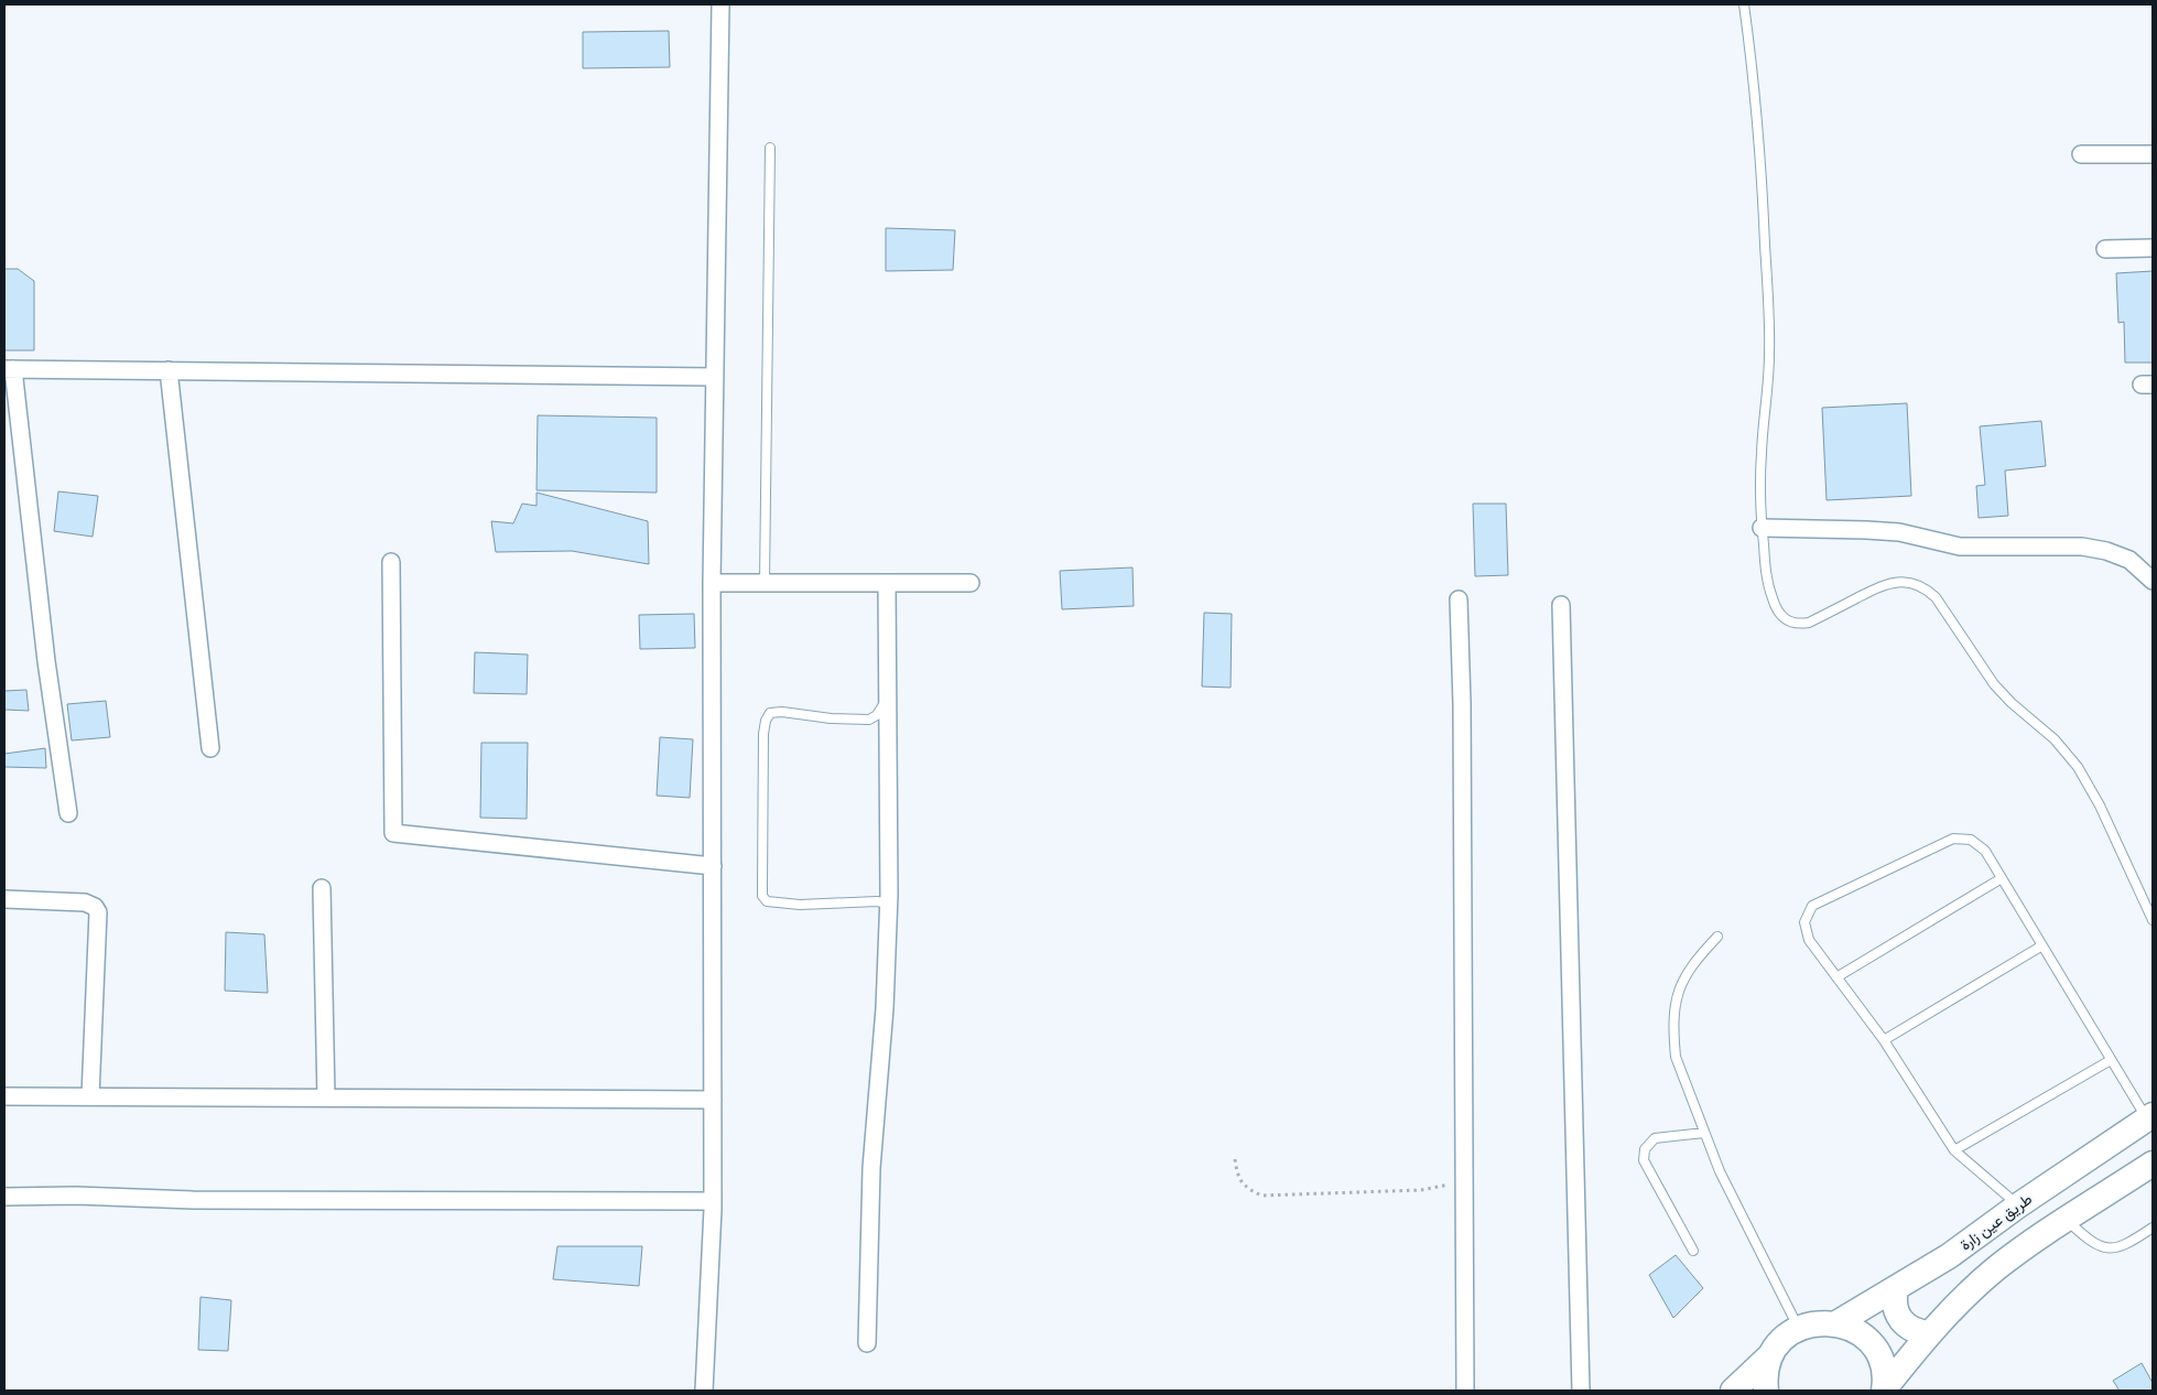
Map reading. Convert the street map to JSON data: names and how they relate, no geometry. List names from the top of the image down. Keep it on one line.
{"streets":{"main road":["طريق عين زارة"]}}
